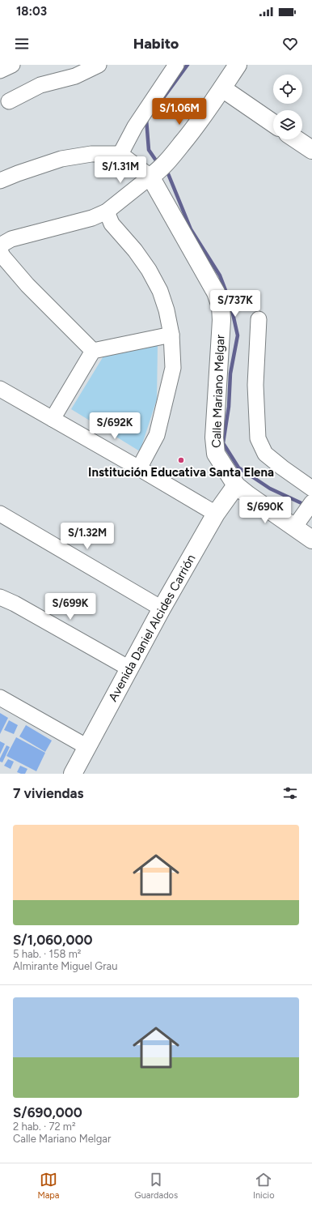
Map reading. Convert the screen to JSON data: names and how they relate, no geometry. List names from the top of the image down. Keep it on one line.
{"streets":{"street":["Calle Mariano Melgar","Avenida Daniel Alcides Carrión"]},"crossings":[["Calle Mariano Melgar","Avenida Daniel Alcides Carrión"]],"places":["Institución Educativa Santa Elena"],"page":{"status":"18:03","header":"Habito","price":["S/1.06M","S/1.31M","S/737K","S/692K","S/690K","S/1.32M","S/699K"],"heading":"7 viviendas","list":[{"name":"S/1,060,000","note":"5 hab. · 158 m² · Almirante Miguel Grau"},{"name":"S/690,000","note":"2 hab. · 72 m² · Calle Mariano Melgar"}],"tabs":["Mapa","Guardados","Inicio"]}}
